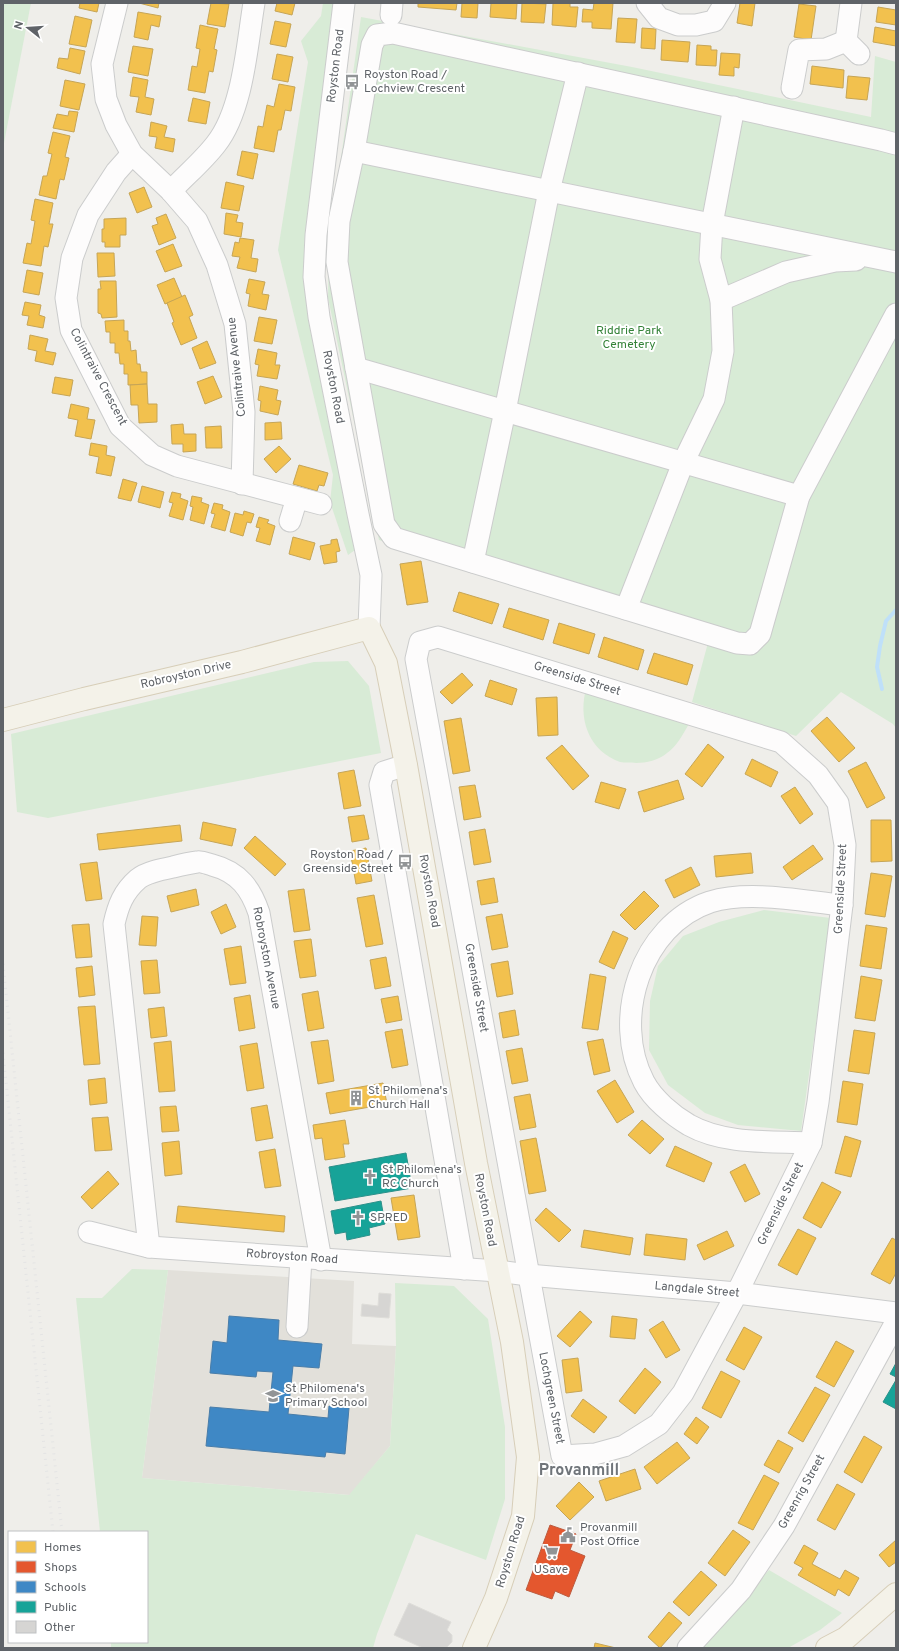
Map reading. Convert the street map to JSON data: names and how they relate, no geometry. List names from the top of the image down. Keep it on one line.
{"streets":{"main road":["Royston Road","Robroyston Drive"],"street":["Colintraive Avenue","Colintraive Crescent","Greenside Street","Robroyston Avenue","Robroyston Road","Langdale Street","Lochgreen Street","Greenrig Street"]},"crossings":[["Royston Road","Robroyston Drive"],["Royston Road","Robroyston Road"],["Royston Road","Langdale Street"],["Colintraive Avenue","Colintraive Crescent"],["Greenside Street","Langdale Street"],["Greenside Street","Lochgreen Street"],["Robroyston Avenue","Robroyston Road"],["Robroyston Road","Langdale Street"],["Langdale Street","Lochgreen Street"]],"districts":["Provanmill"],"parks":["Riddrie Park Cemetery"],"places":{"bus stop":["Royston Road / Lochview Crescent","Royston Road / Greenside Street"],"building":["St Philomena's Church Hall"],"church":["St Philomena's RC Church","SPRED"],"school or university":["St Philomena's Primary School"],"public building":["Provanmill Post Office"],"supermarket":["USave"]},"legend":["Homes","Shops","Schools","Public","Other"],"north":"left"}
